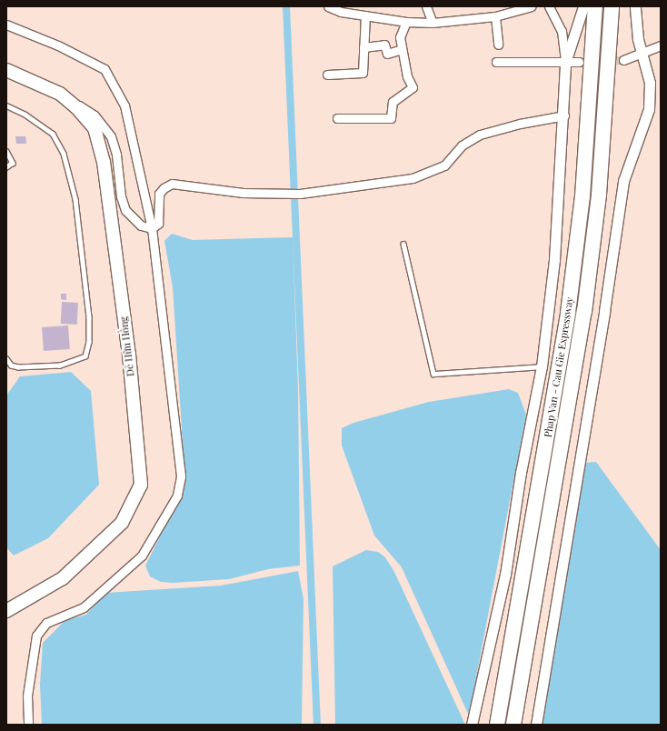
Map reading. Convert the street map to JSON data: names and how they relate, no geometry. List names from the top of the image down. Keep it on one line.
{"streets":{"highway":["Phap Van - Cau Gie Expressway"],"main road":["Đê Hữu Hồng"]}}
